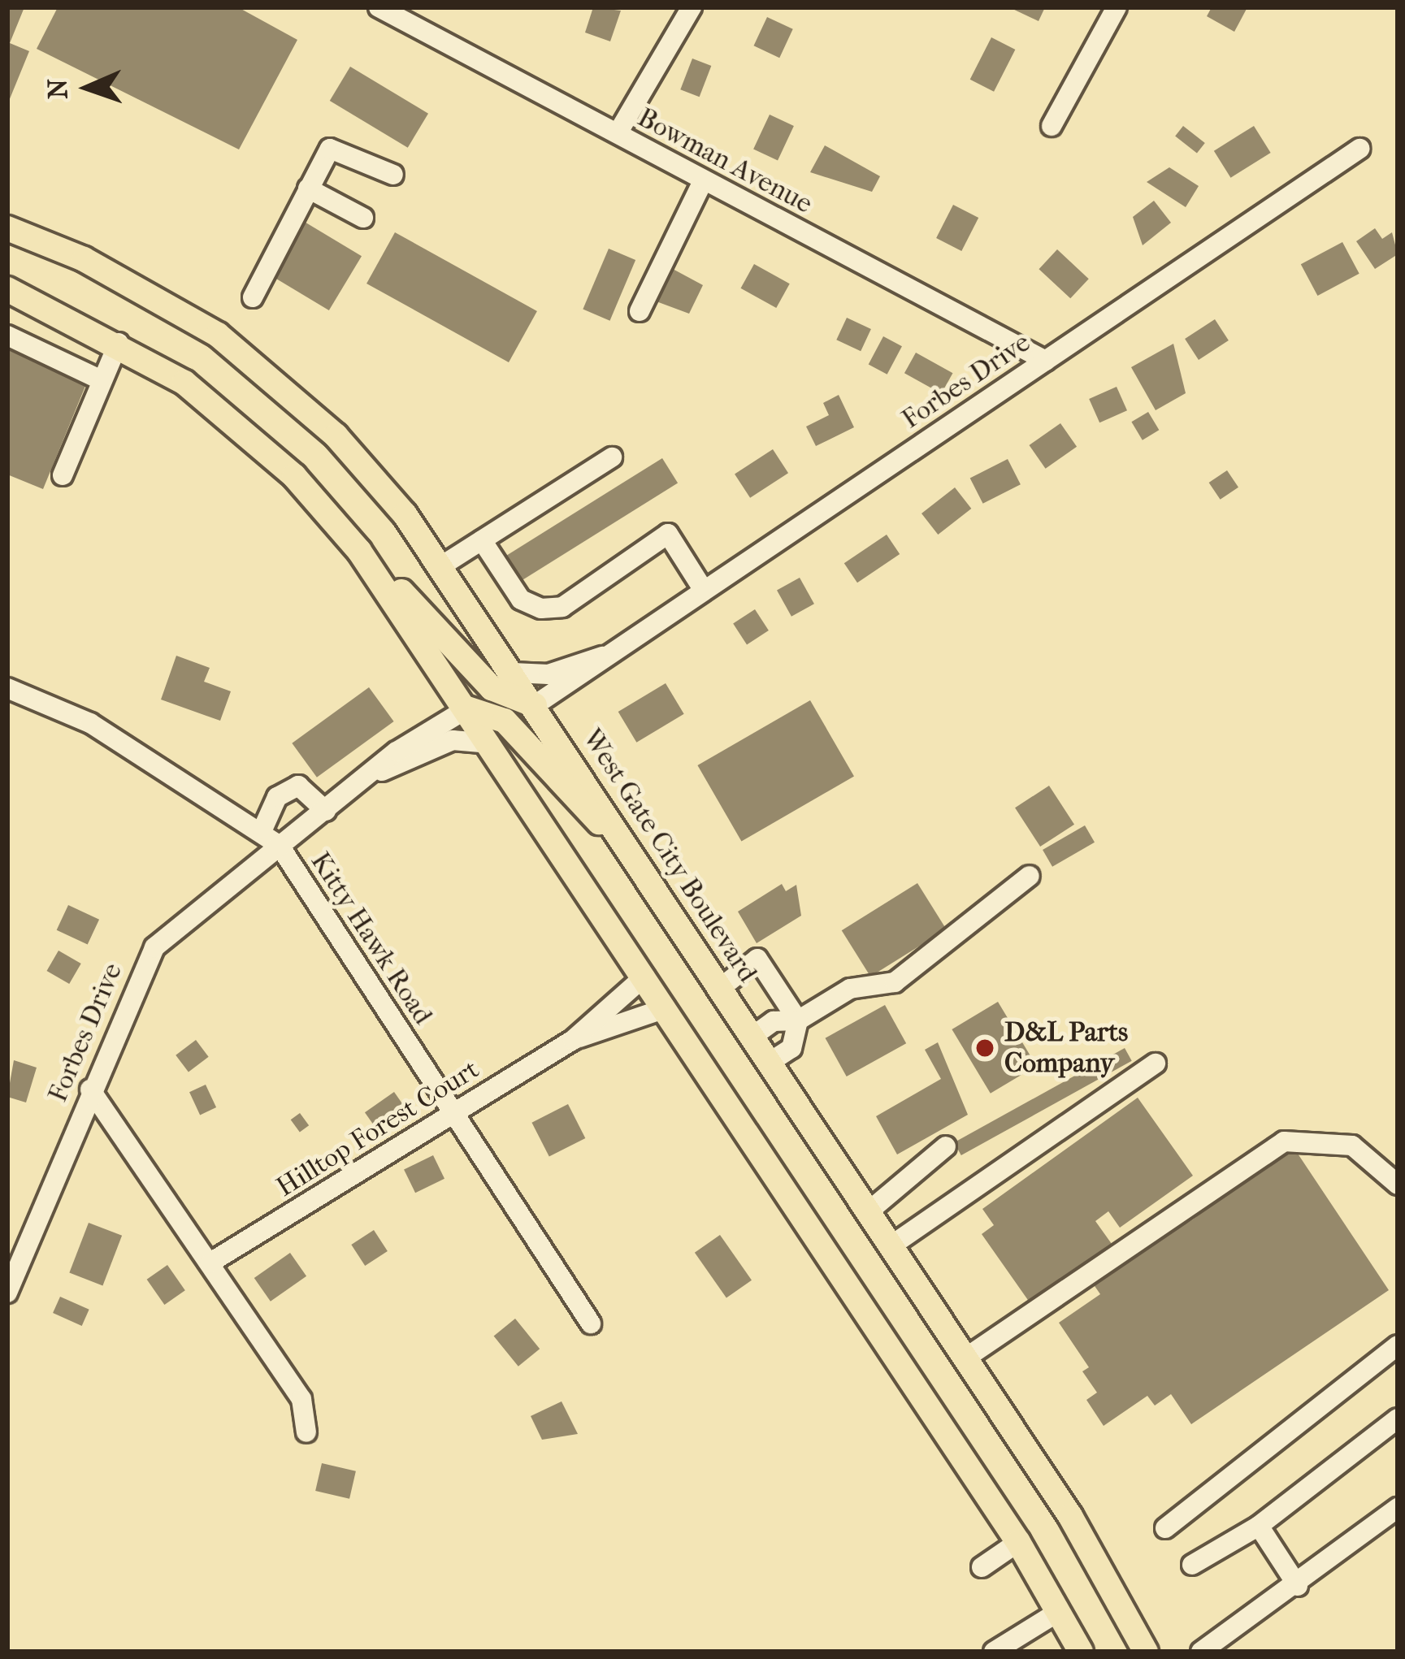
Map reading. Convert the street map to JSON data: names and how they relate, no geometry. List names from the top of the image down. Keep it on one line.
{"streets":{"main road":["West Gate City Boulevard"],"street":["Bowman Avenue","Forbes Drive","Kitty Hawk Road","Hilltop Forest Court"]},"crossings":[["Bowman Avenue","Forbes Drive"],["Forbes Drive","West Gate City Boulevard"],["Forbes Drive","Kitty Hawk Road"],["Kitty Hawk Road","Hilltop Forest Court"]],"places":["D&L Parts Company"],"north":"left"}
